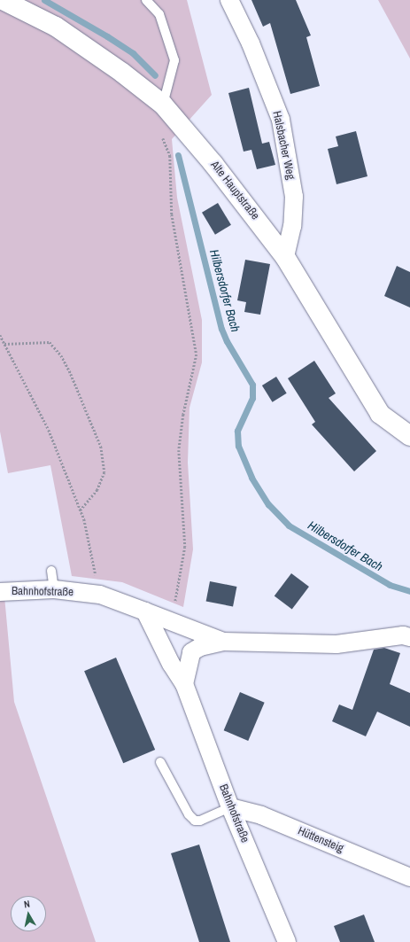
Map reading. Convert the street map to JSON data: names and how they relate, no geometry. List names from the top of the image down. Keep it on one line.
{"streets":{"main road":["Alte Hauptstraße"],"street":["Halsbacher Weg","Bahnhofstraße","Hüttensteig"]},"crossings":[["Halsbacher Weg","Alte Hauptstraße"],["Bahnhofstraße","Hüttensteig"]],"water":["Hilbersdorfer Bach"],"north":"top"}
